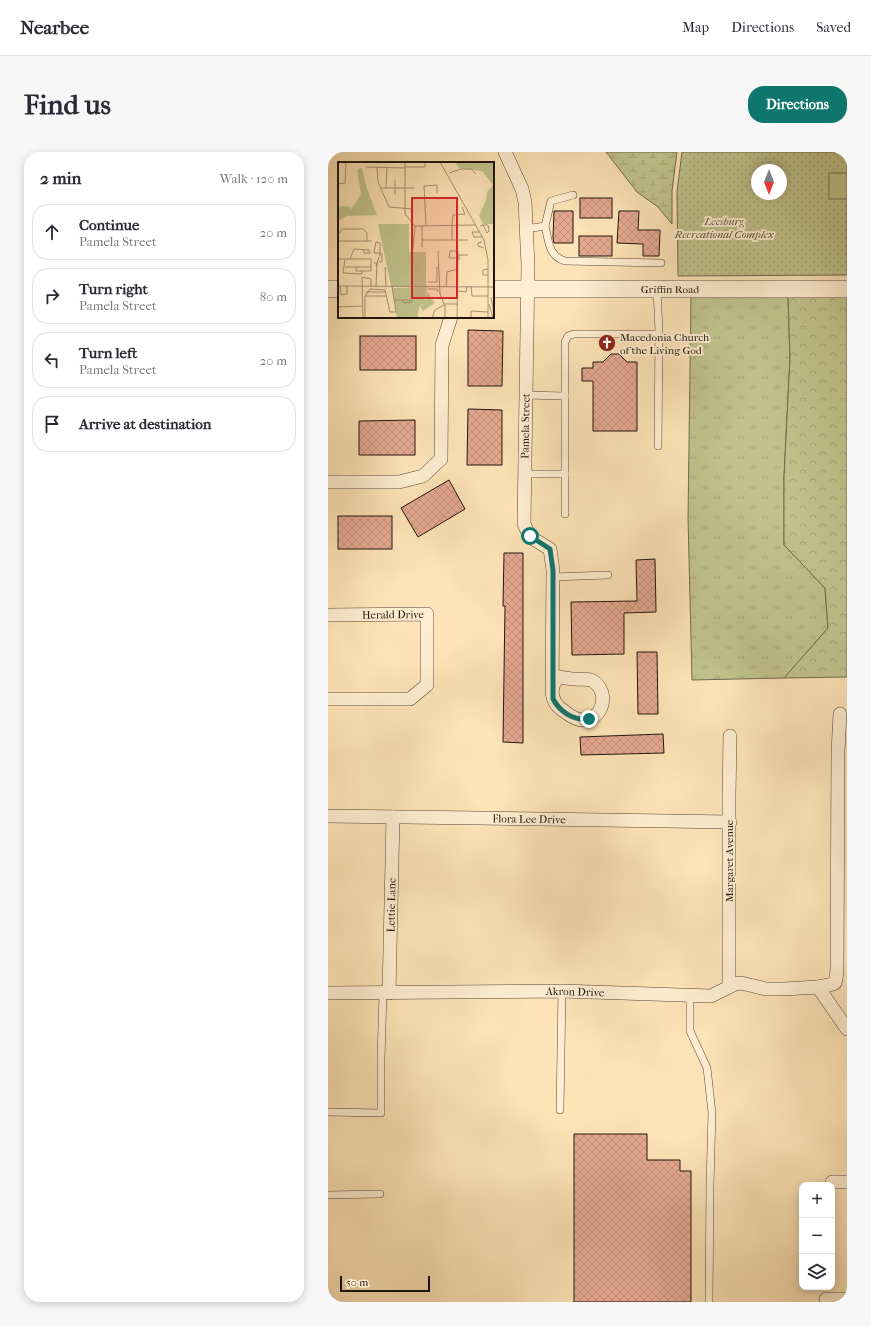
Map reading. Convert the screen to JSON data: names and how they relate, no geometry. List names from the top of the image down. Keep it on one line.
{"streets":{"street":["Griffin Road","Pamela Street","Herald Drive","Flora Lee Drive","Margaret Avenue","Lettie Lane","Akron Drive"]},"crossings":[["Griffin Road","Pamela Street"],["Flora Lee Drive","Margaret Avenue"],["Flora Lee Drive","Lettie Lane"],["Margaret Avenue","Akron Drive"],["Lettie Lane","Akron Drive"]],"parks":["Leesburg Recreational Complex"],"places":{"church":["Macedonia Church of the Living God"]},"scale_bar":"50 m","north":"bottom","page":{"header":"Nearbee","nav":["Map","Directions","Saved"],"buttons":"Directions","title":"Find us","heading":["2 min","Walk · 120 m"],"list":[["Continue","Pamela Street","20 m"],["Turn right","Pamela Street","80 m"],["Turn left","Pamela Street","20 m"],"Arrive at destination"],"map_buttons":["+","−"],"scale":"50 m"}}
